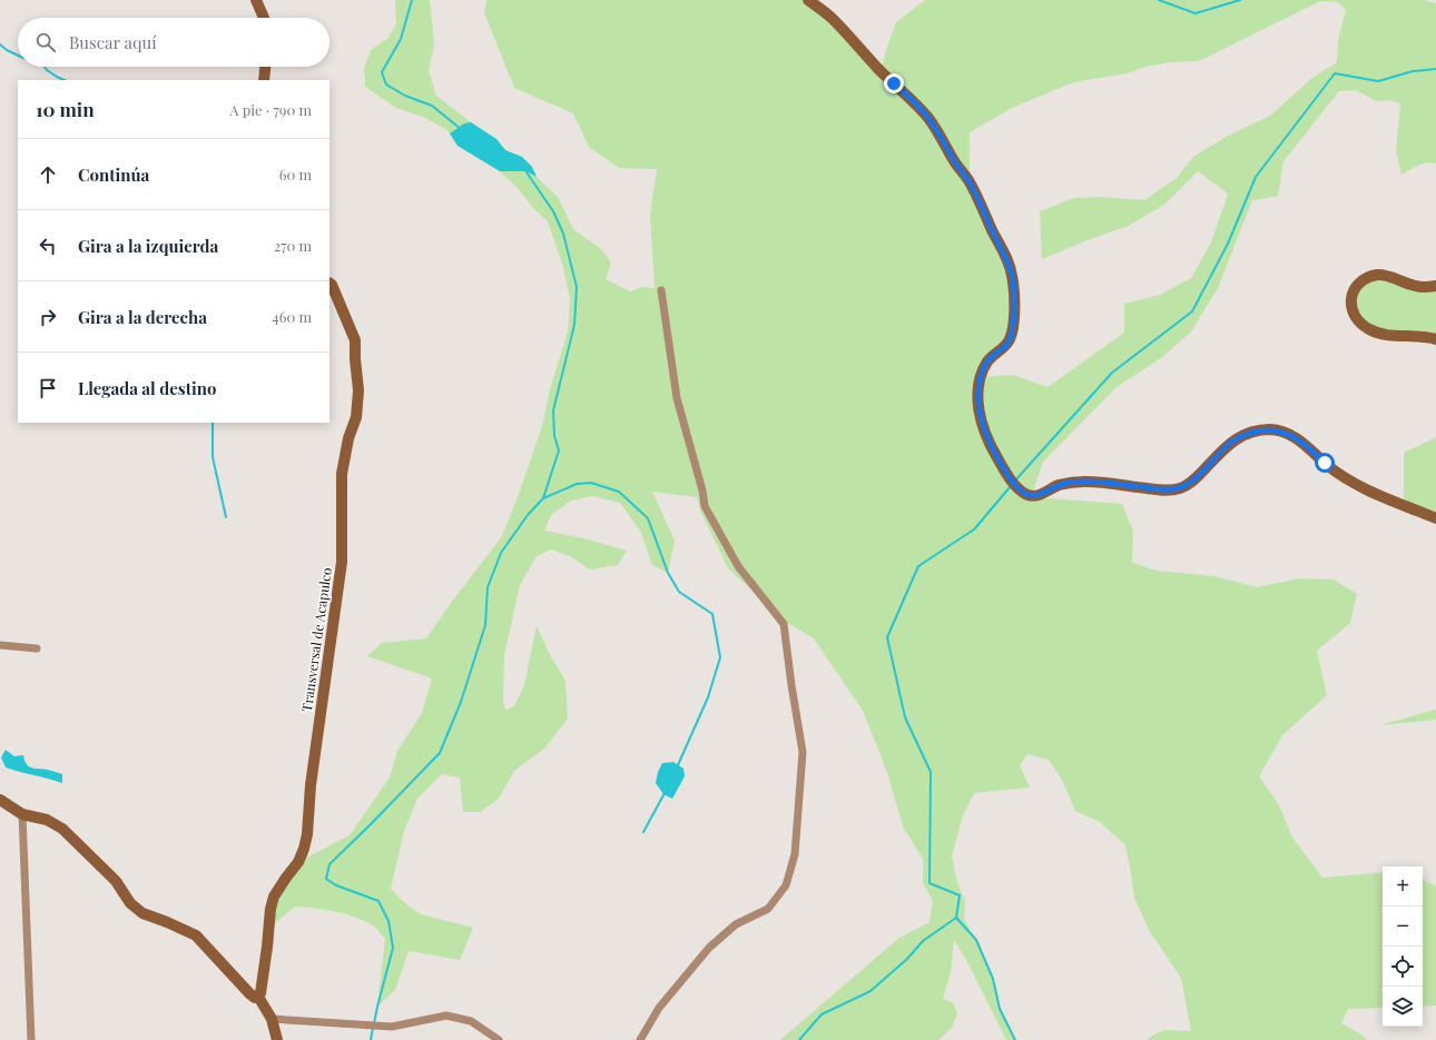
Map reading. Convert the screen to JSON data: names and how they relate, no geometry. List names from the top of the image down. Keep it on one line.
{"streets":{"street":["Transversal de Acapulco"]},"page":{"search":"Buscar aquí","heading":["10 min","A pie · 790 m"],"list":[["Continúa","60 m"],["Gira a la izquierda","270 m"],["Gira a la derecha","460 m"],"Llegada al destino"],"map_buttons":["+","−"]}}
